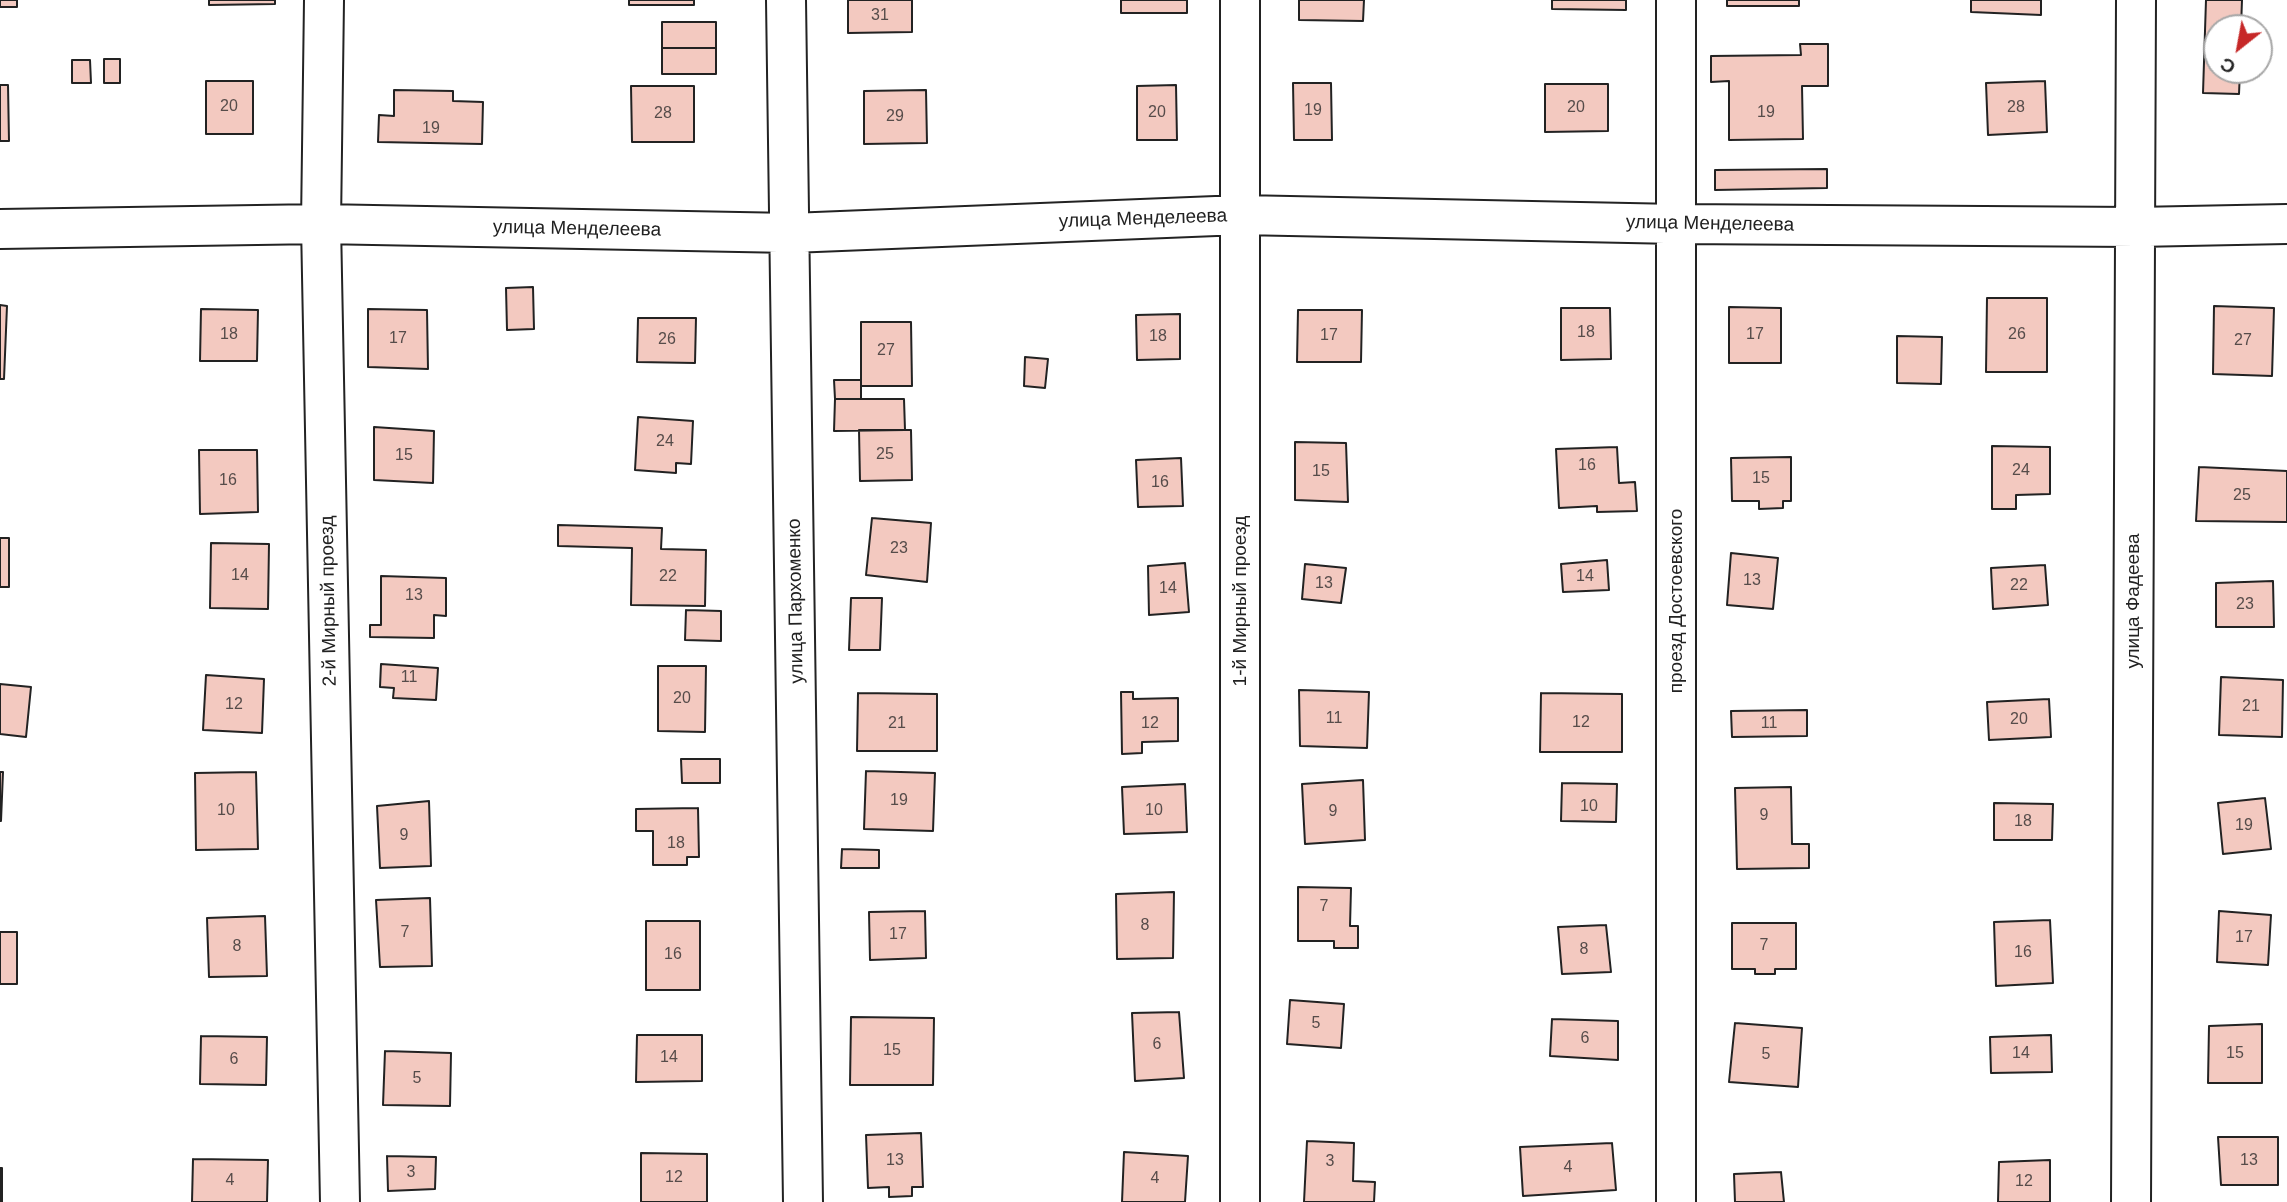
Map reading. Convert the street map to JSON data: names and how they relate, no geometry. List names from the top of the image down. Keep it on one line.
{"streets":{"street":["улица Менделеева","2-й Мирный проезд","улица Пархоменко","1-й Мирный проезд","проезд Достоевского","улица Фадеева"]},"crossings":[["улица Менделеева","2-й Мирный проезд"],["улица Менделеева","улица Пархоменко"],["улица Менделеева","1-й Мирный проезд"],["улица Менделеева","проезд Достоевского"],["улица Менделеева","улица Фадеева"]],"house_numbers":["31","20","20","28","19","20","19","28","29","19","18","18","17","26","17","18","17","26","27","27","24","25","15","16","24","15","15","16","16","25","23","14","22","14","13","13","22","14","13","23","11","20","12","21","11","20","12","21","12","11","19","10","10","10","9","9","18","19","9","18","7","8","7","17","17","7","8","8","16","16","5","6","6","15","14","15","5","14","6","5","13","13","3","4","3","12","4","4","12"],"north":"bottom left"}
